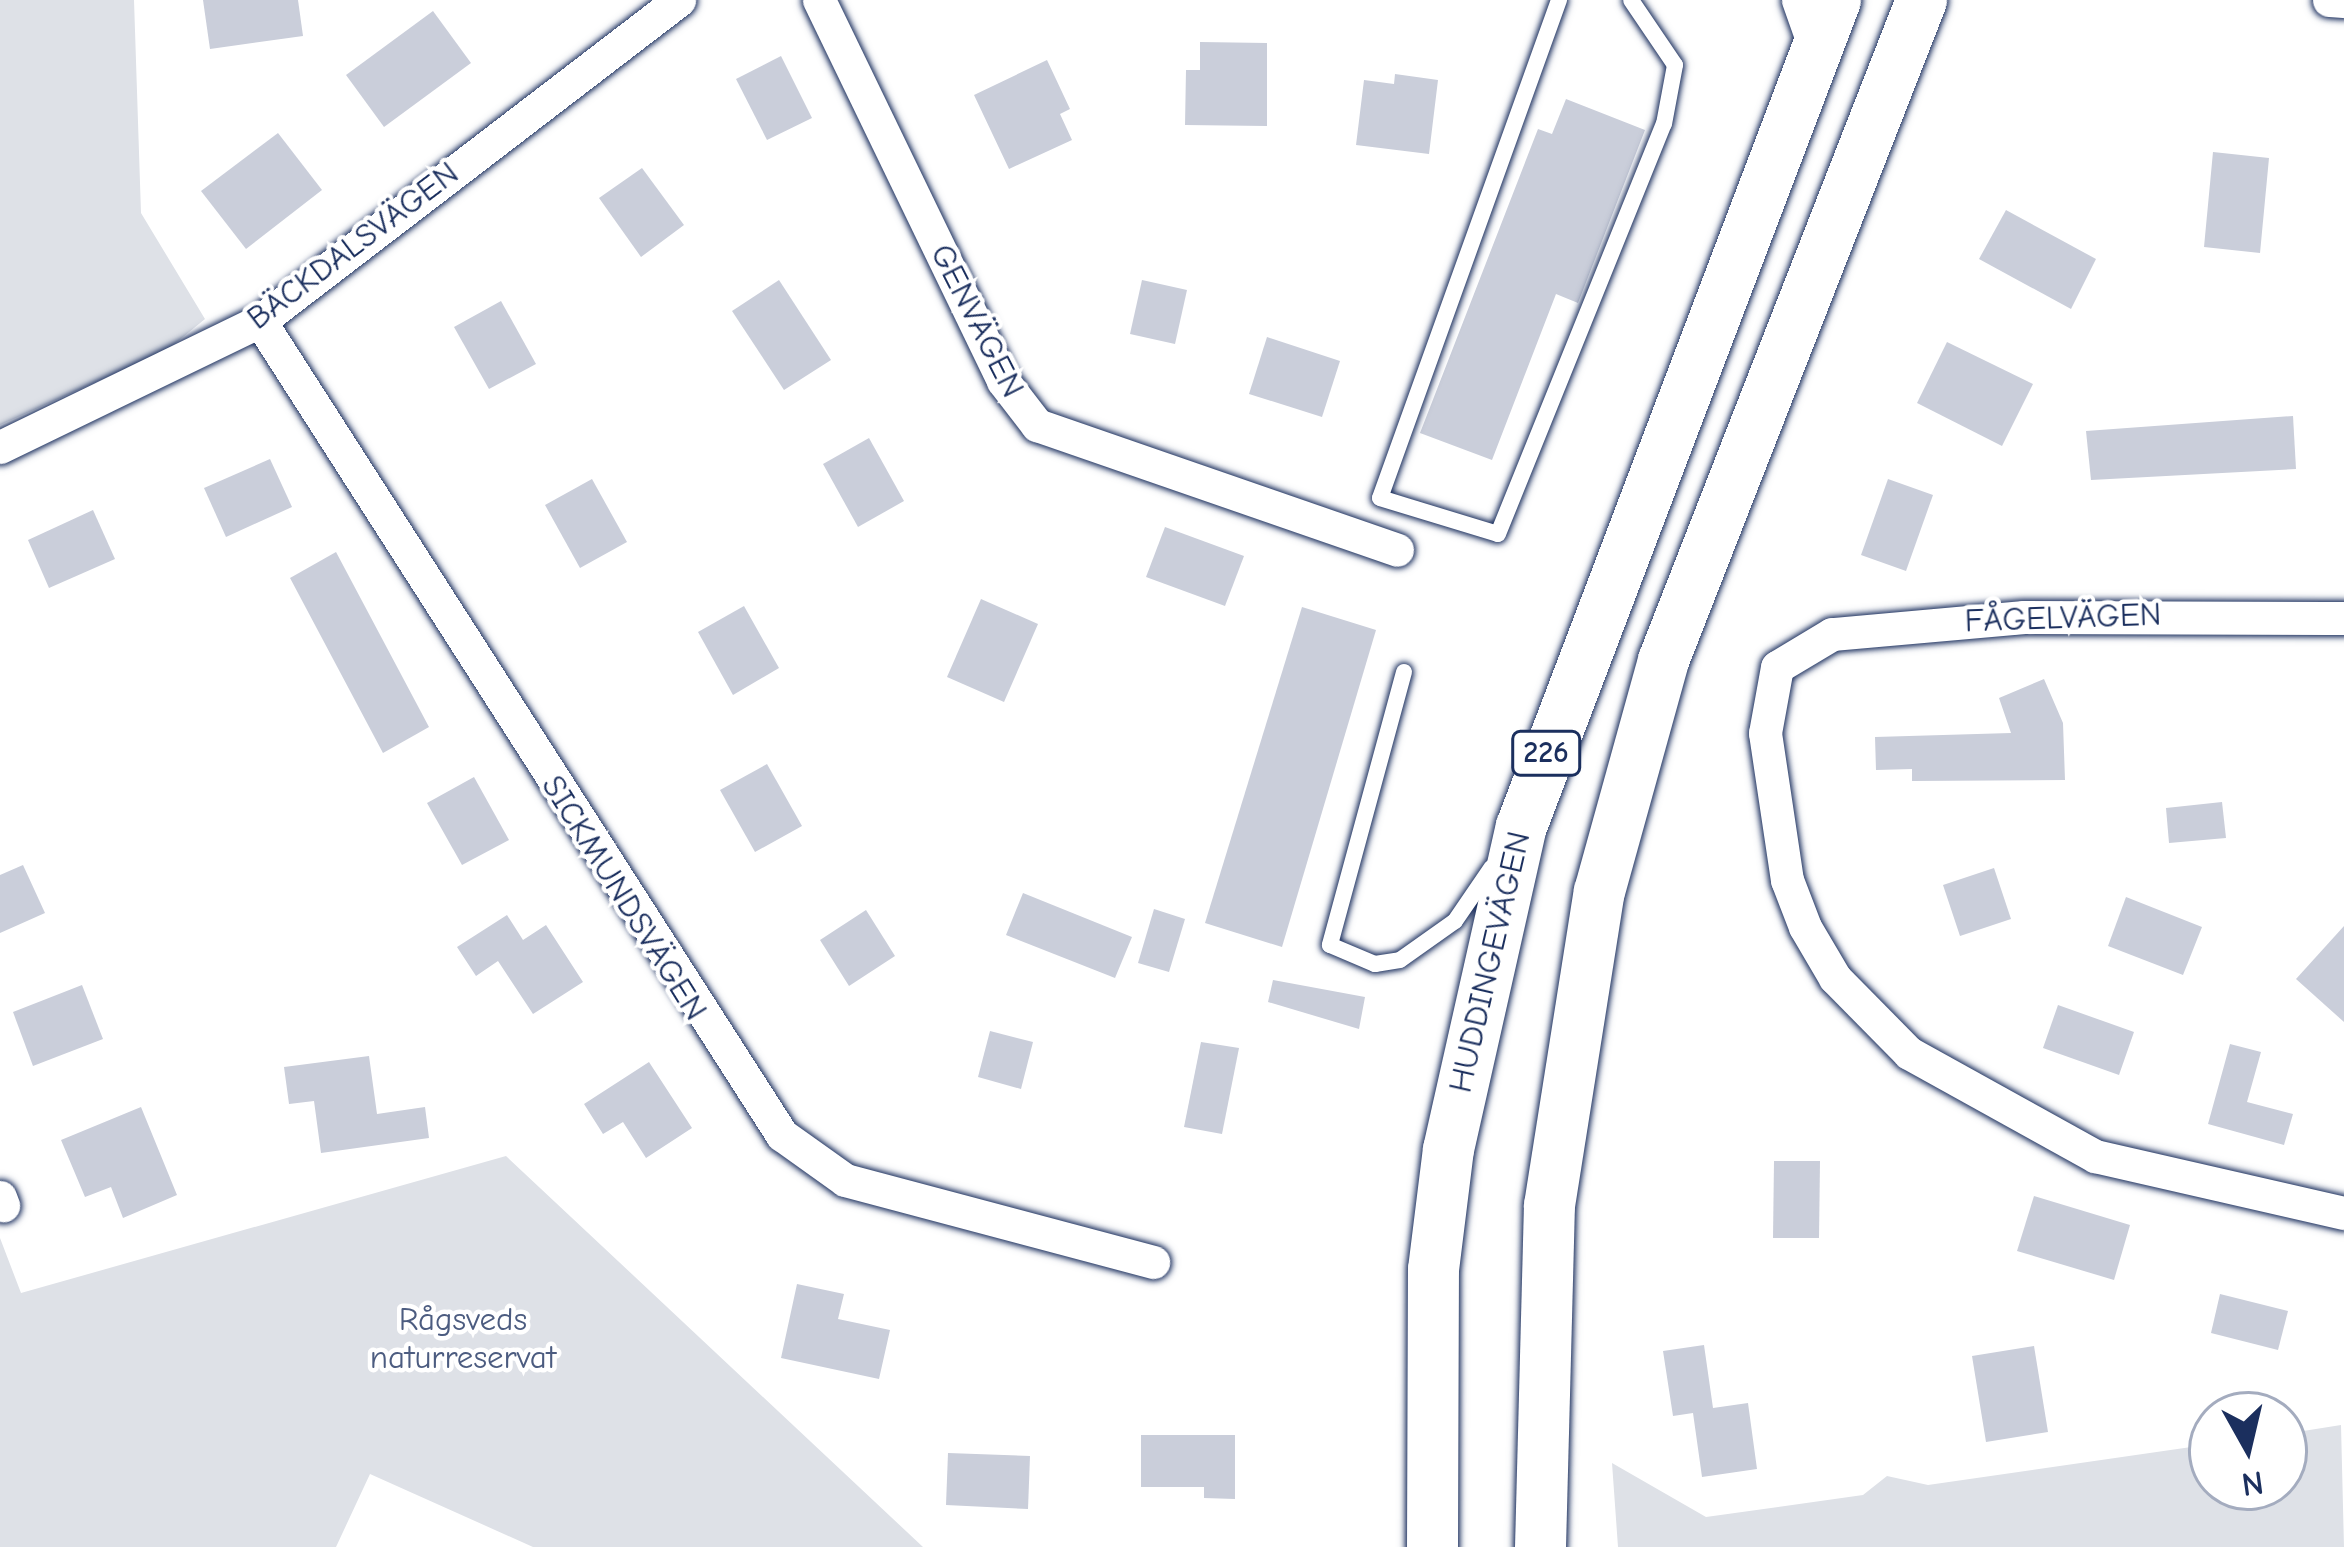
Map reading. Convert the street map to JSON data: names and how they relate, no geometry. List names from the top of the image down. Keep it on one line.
{"streets":{"main road":["226","HUDDINGEVÄGEN"],"street":["BÄCKDALSVÄGEN","GENVÄGEN","FÅGELVÄGEN","SICKMUNDSVÄGEN"]},"crossings":[["BÄCKDALSVÄGEN","SICKMUNDSVÄGEN"]],"parks":["Rågsveds naturreservat"],"north":"bottom"}
